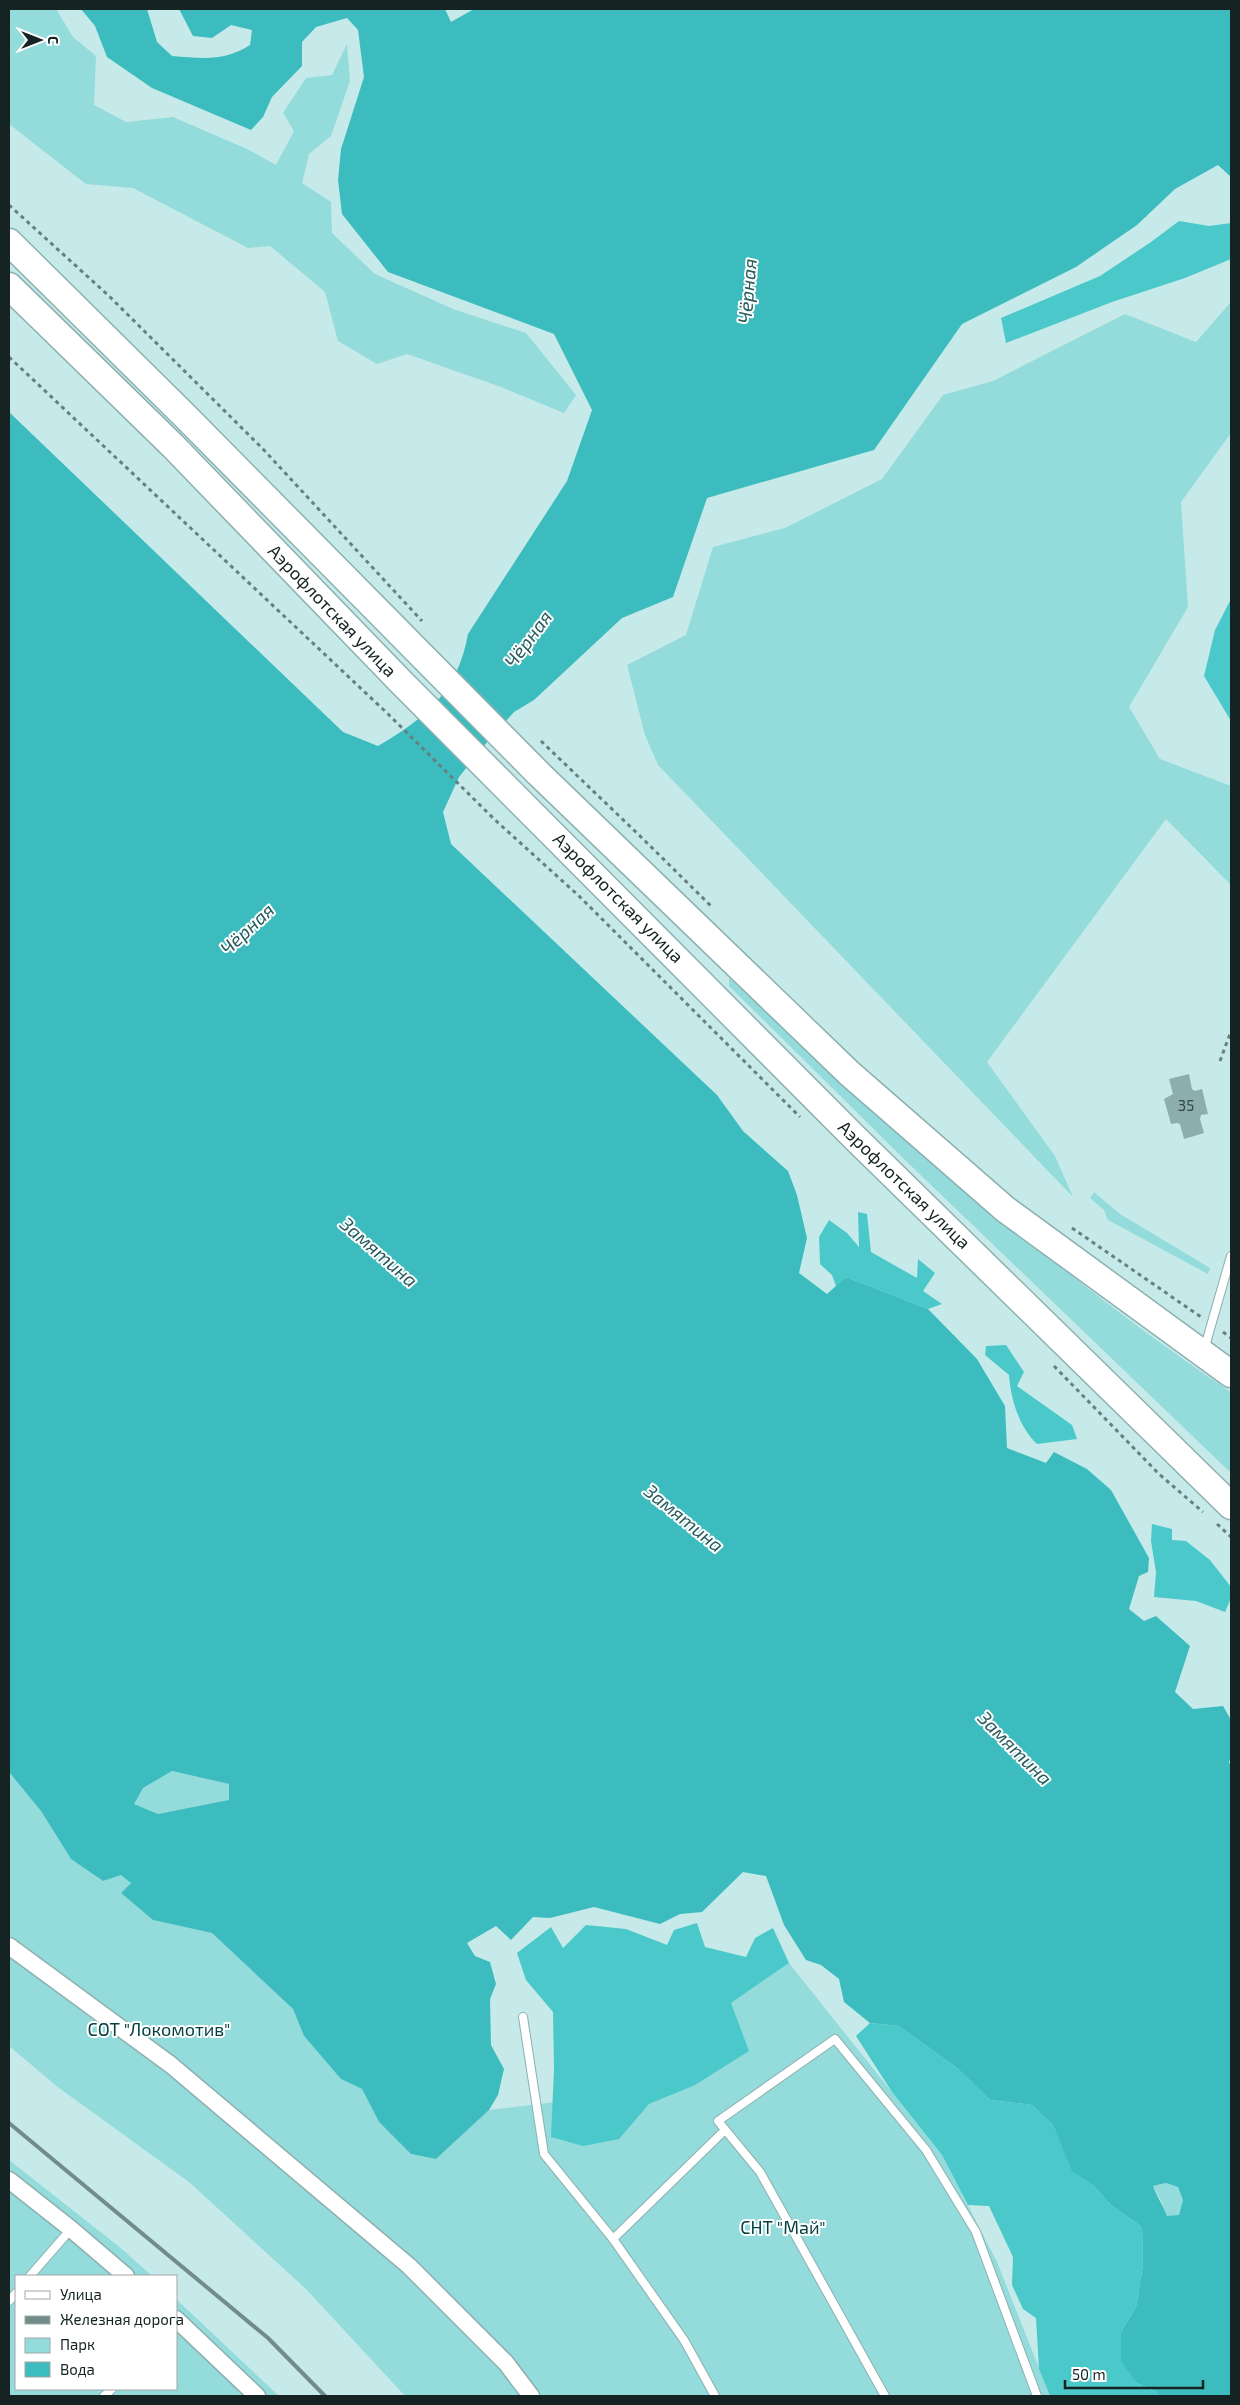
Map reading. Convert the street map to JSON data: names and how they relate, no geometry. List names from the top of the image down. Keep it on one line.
{"streets":{"main road":["Аэрофлотская улица"]},"water":["Чёрная","Замятина"],"parks":["СОТ \"Локомотив\"","СНТ \"Май\""],"house_numbers":["35"],"legend":["Улица","Железная дорога","Парк","Вода"],"scale_bar":"50 m","north":"right"}
